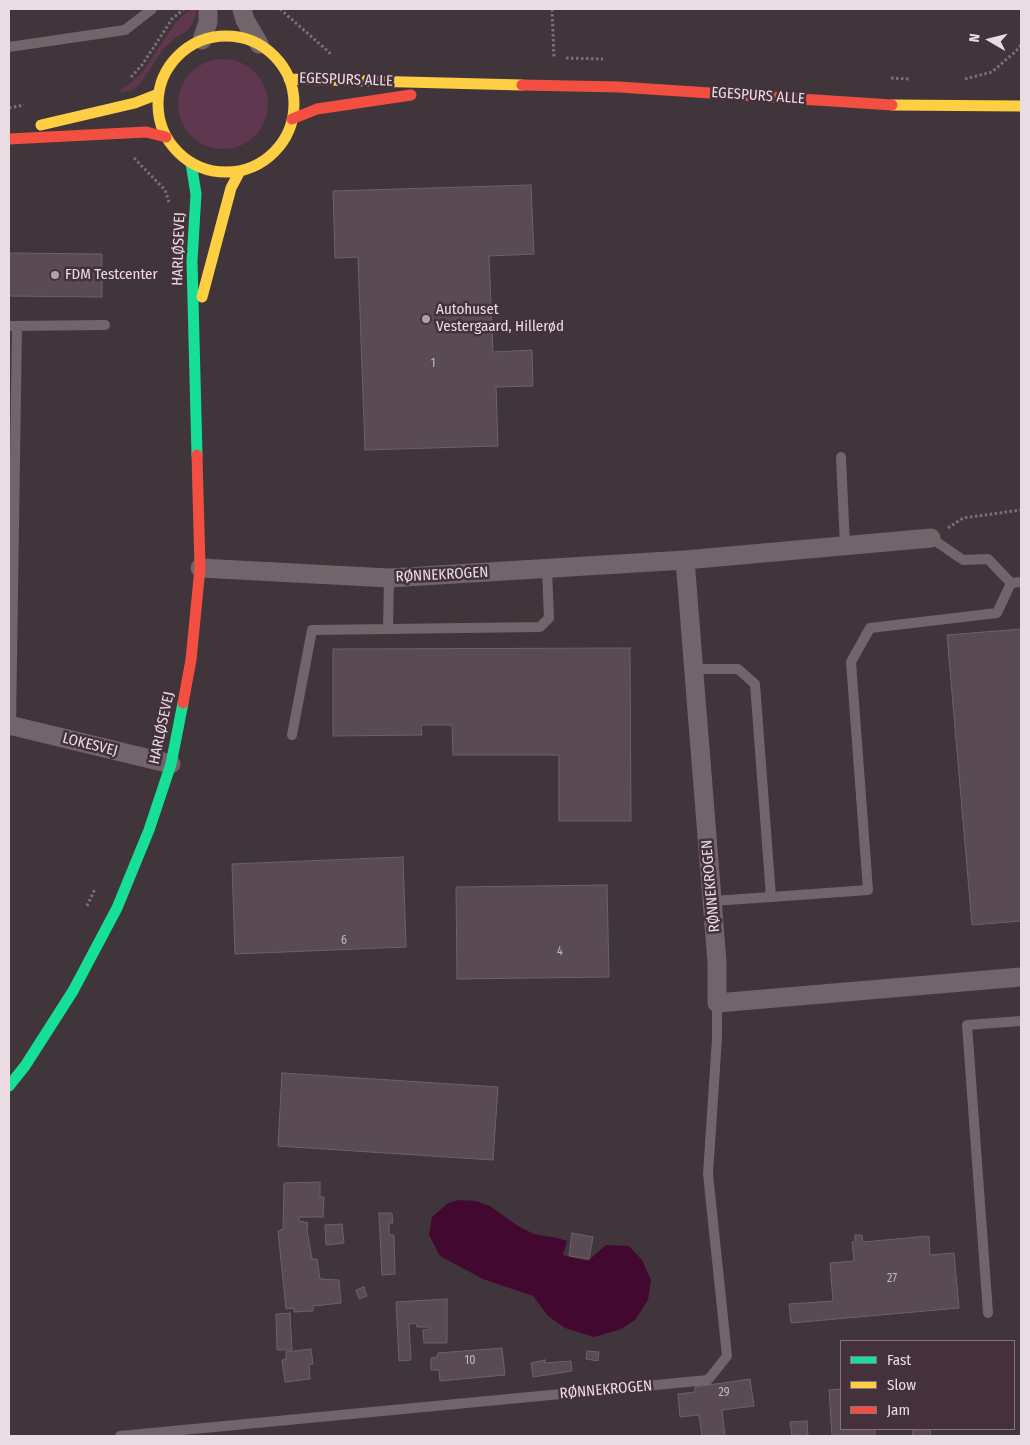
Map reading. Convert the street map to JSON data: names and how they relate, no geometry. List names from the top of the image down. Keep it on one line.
{"streets":{"street":["EGESPURS ALLE","HARLØSEVEJ","RØNNEKROGEN","LOKESVEJ"]},"crossings":[["EGESPURS ALLE","HARLØSEVEJ"],["HARLØSEVEJ","RØNNEKROGEN"],["HARLØSEVEJ","LOKESVEJ"]],"places":["FDM Testcenter","Autohuset Vestergaard, Hillerød"],"house_numbers":["1","6","4","27","10","29"],"legend":["Fast","Slow","Jam"],"north":"left"}
